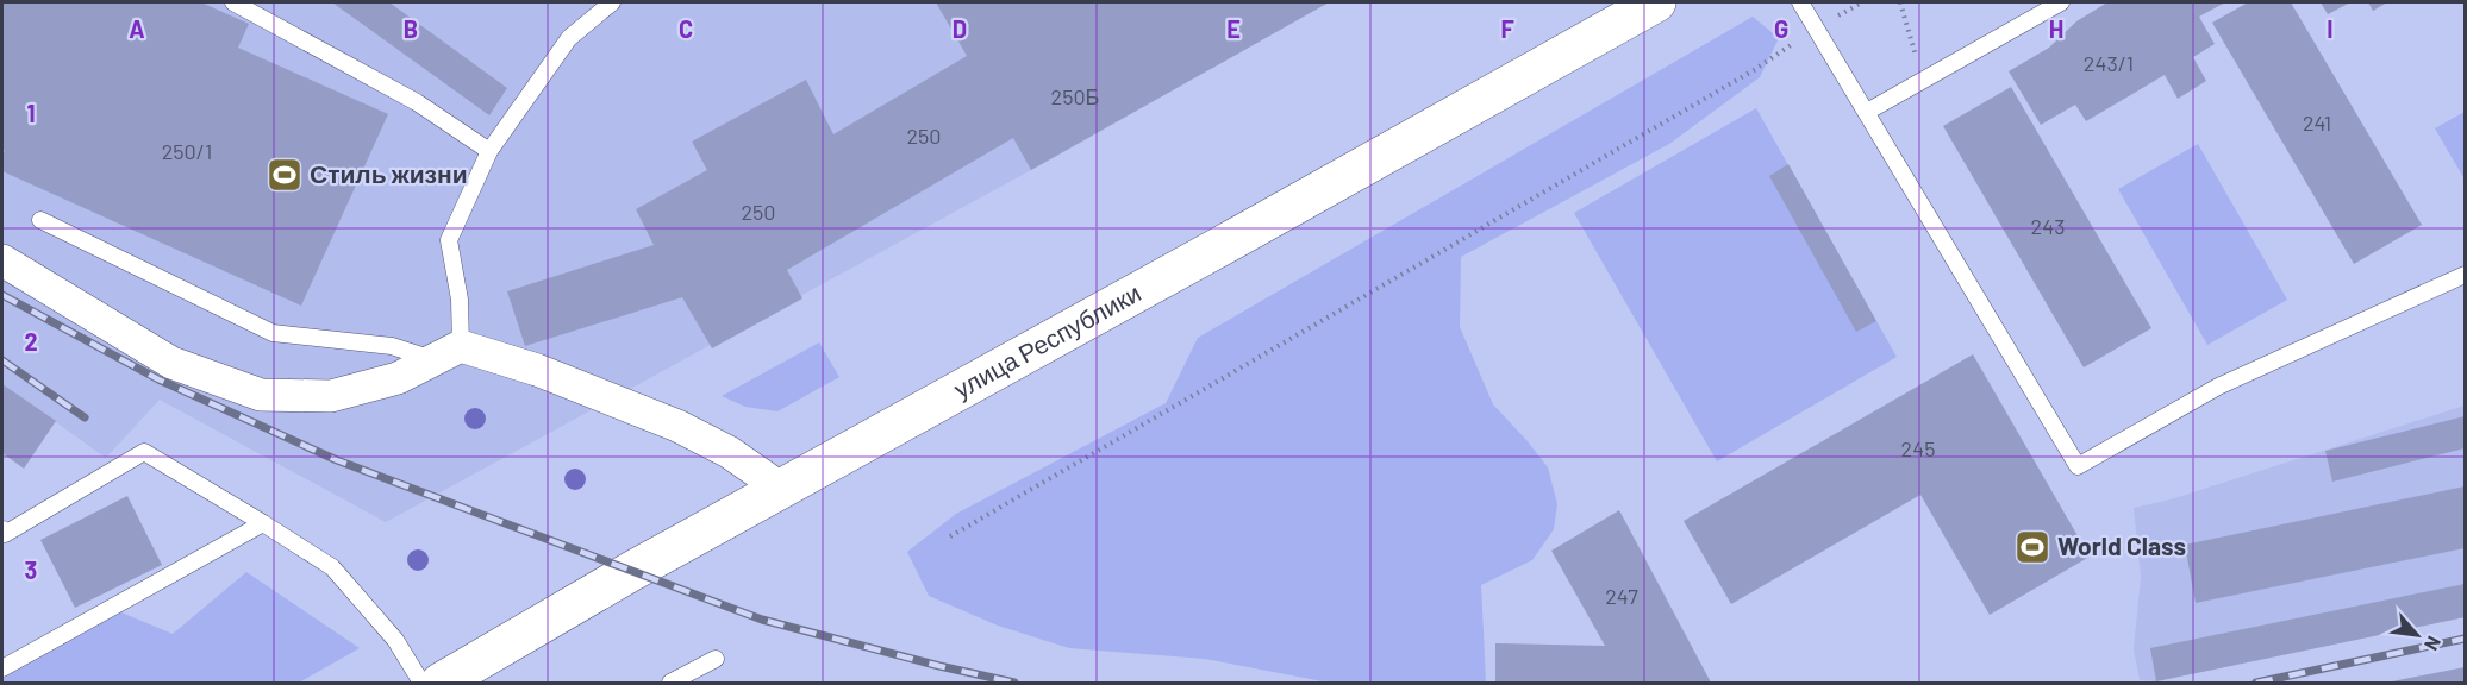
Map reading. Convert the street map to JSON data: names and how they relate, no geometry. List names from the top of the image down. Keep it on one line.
{"streets":{"main road":["улица Республики"]},"places":{"sports":["Стиль жизни","World Class"]},"house_numbers":["243/1","250Б","241","250","250/1","250","243","245","247"],"north":"bottom right","grid":{"columns":["A","B","C","D","E","F","G","H","I"],"rows":["1","2","3"]}}
